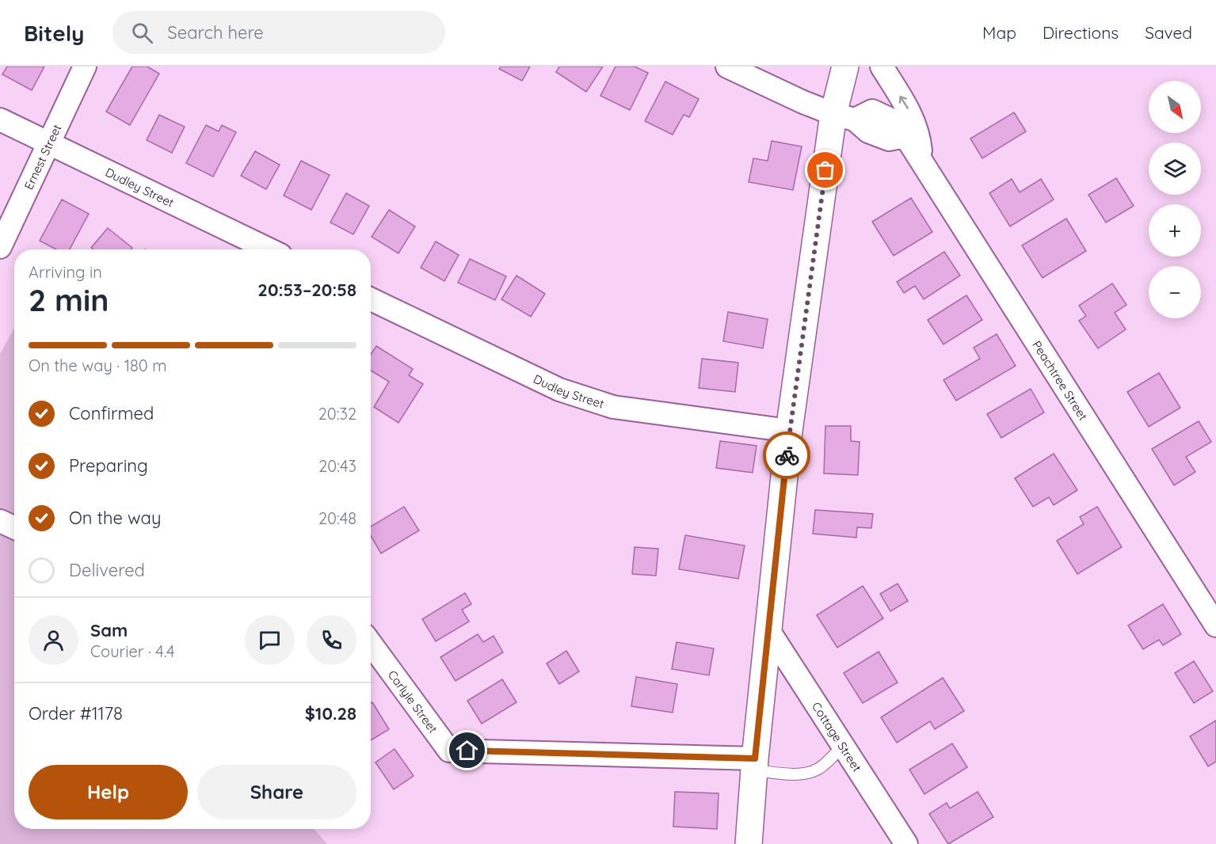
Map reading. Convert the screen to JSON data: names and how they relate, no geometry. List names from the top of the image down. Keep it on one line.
{"streets":{"street":["Ernest Street","Dudley Street","Peachtree Street","Carlyle Street","Cottage Street"]},"crossings":[["Ernest Street","Dudley Street"]],"north":"bottom right","page":{"header":"Bitely","search":"Search here","nav":["Map","Directions","Saved"],"map_buttons":["+","−"],"heading":["2 min","Arriving in","20:53–20:58"],"panel":["Sam","Courier · 4.4","Order #1178","$10.28"],"bar":"On the way · 180 m","list":[["Confirmed","20:32"],["Preparing","20:43"],["On the way","20:48"],"Delivered"],"buttons":["Help","Share"]}}
